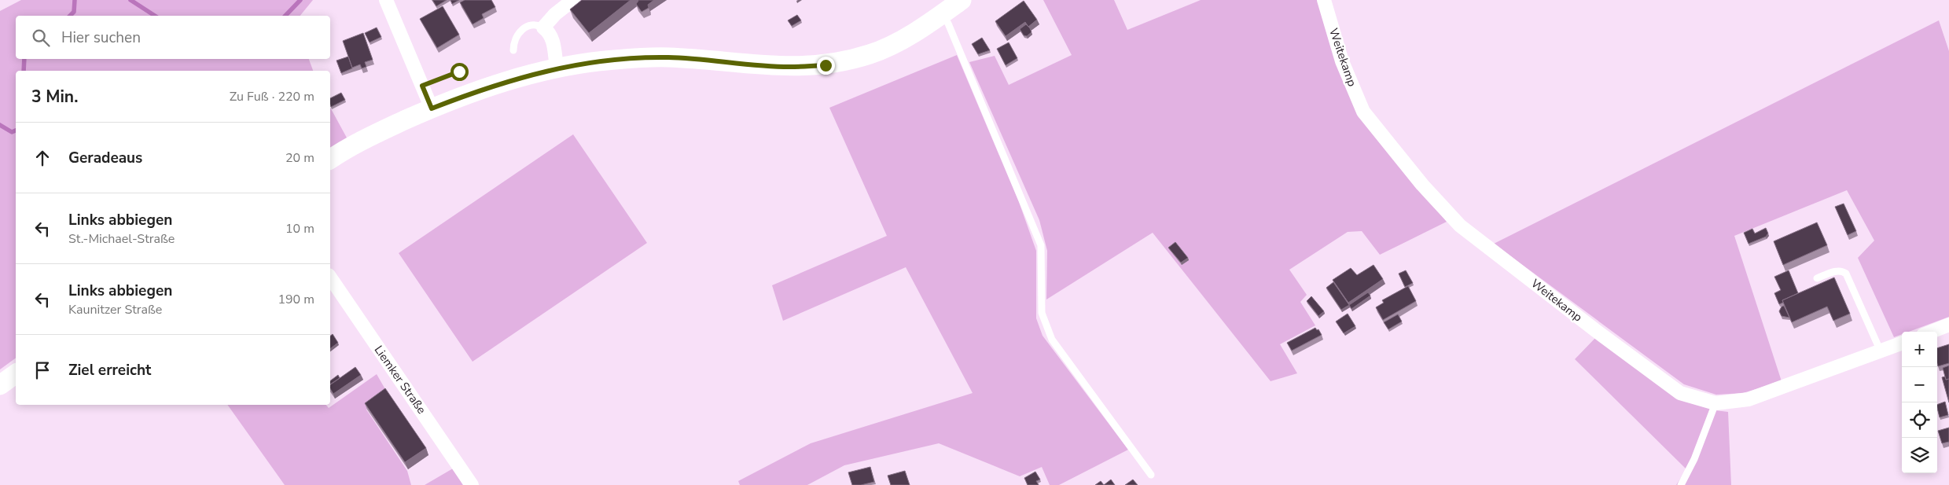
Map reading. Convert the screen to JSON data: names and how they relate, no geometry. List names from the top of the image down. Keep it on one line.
{"streets":{"street":["Weitekamp","Liemker Straße"]},"page":{"search":"Hier suchen","heading":["3 Min.","Zu Fuß · 220 m"],"list":[["Geradeaus","20 m"],["Links abbiegen","St.-Michael-Straße","10 m"],["Links abbiegen","Kaunitzer Straße","190 m"],"Ziel erreicht"],"map_buttons":["+","−"]}}
